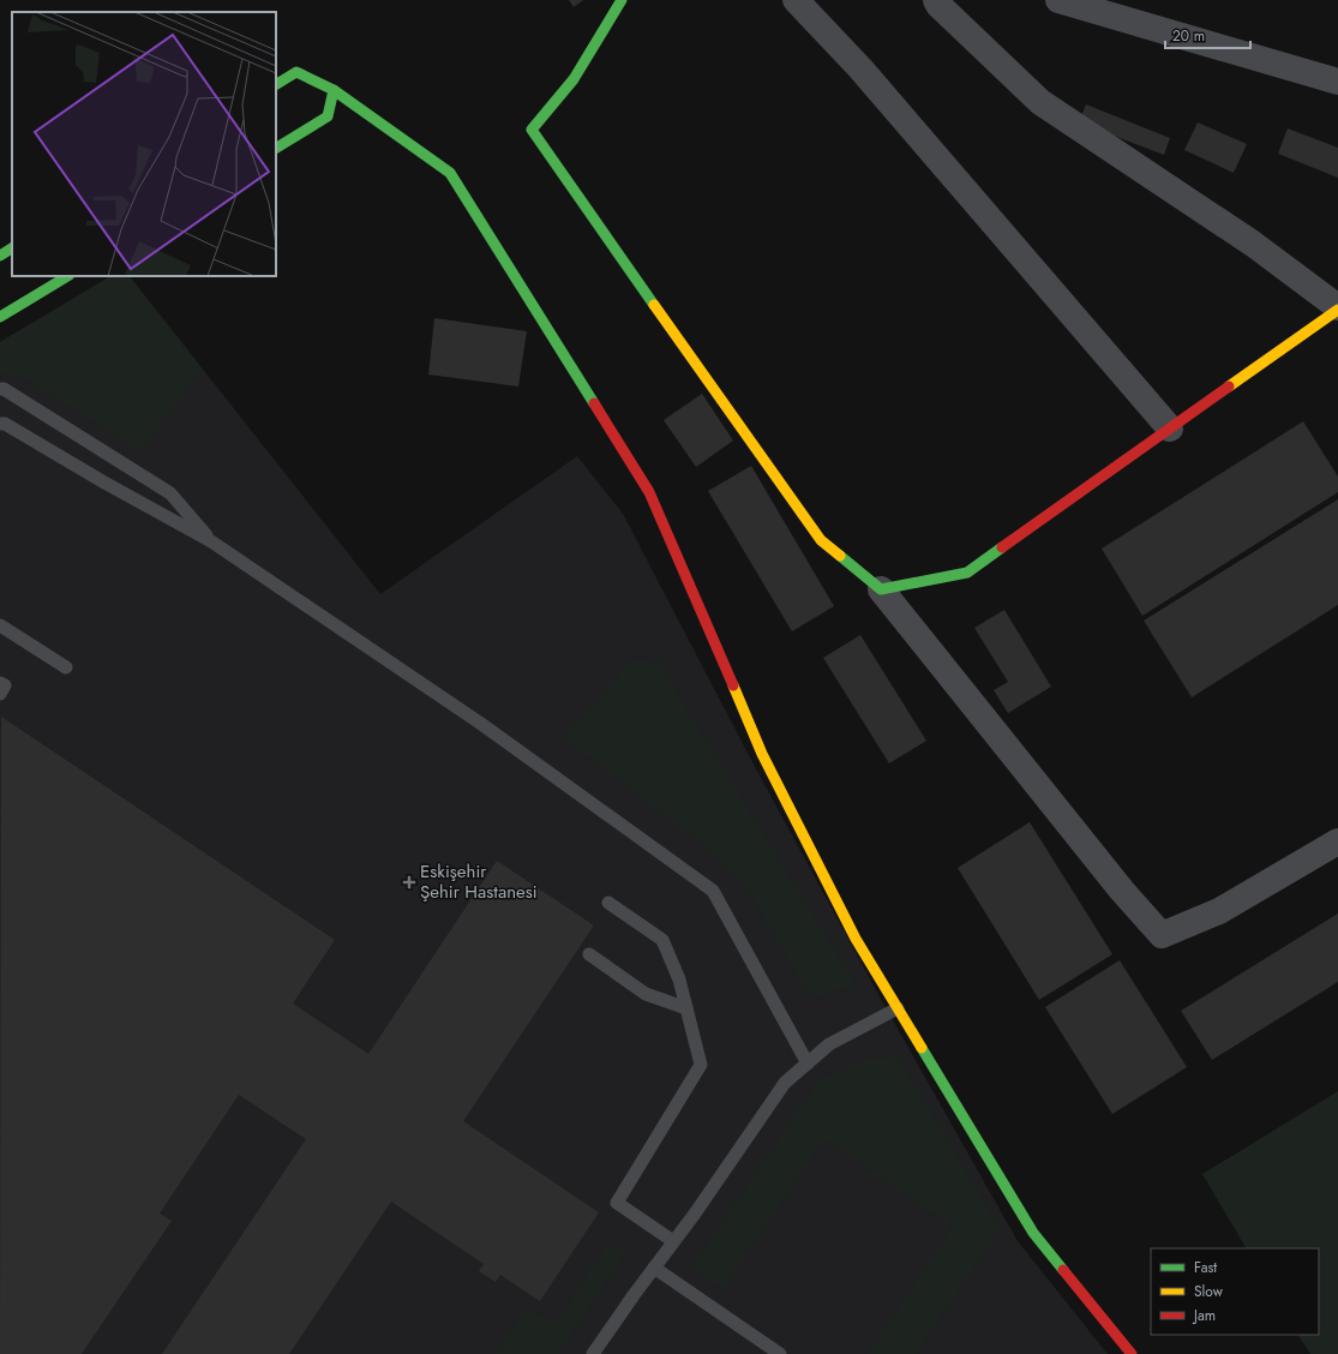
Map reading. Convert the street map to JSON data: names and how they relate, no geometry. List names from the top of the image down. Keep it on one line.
{"places":{"health":["Eskişehir Şehir Hastanesi"]},"legend":["Fast","Slow","Jam"],"scale_bar":"20 m"}
